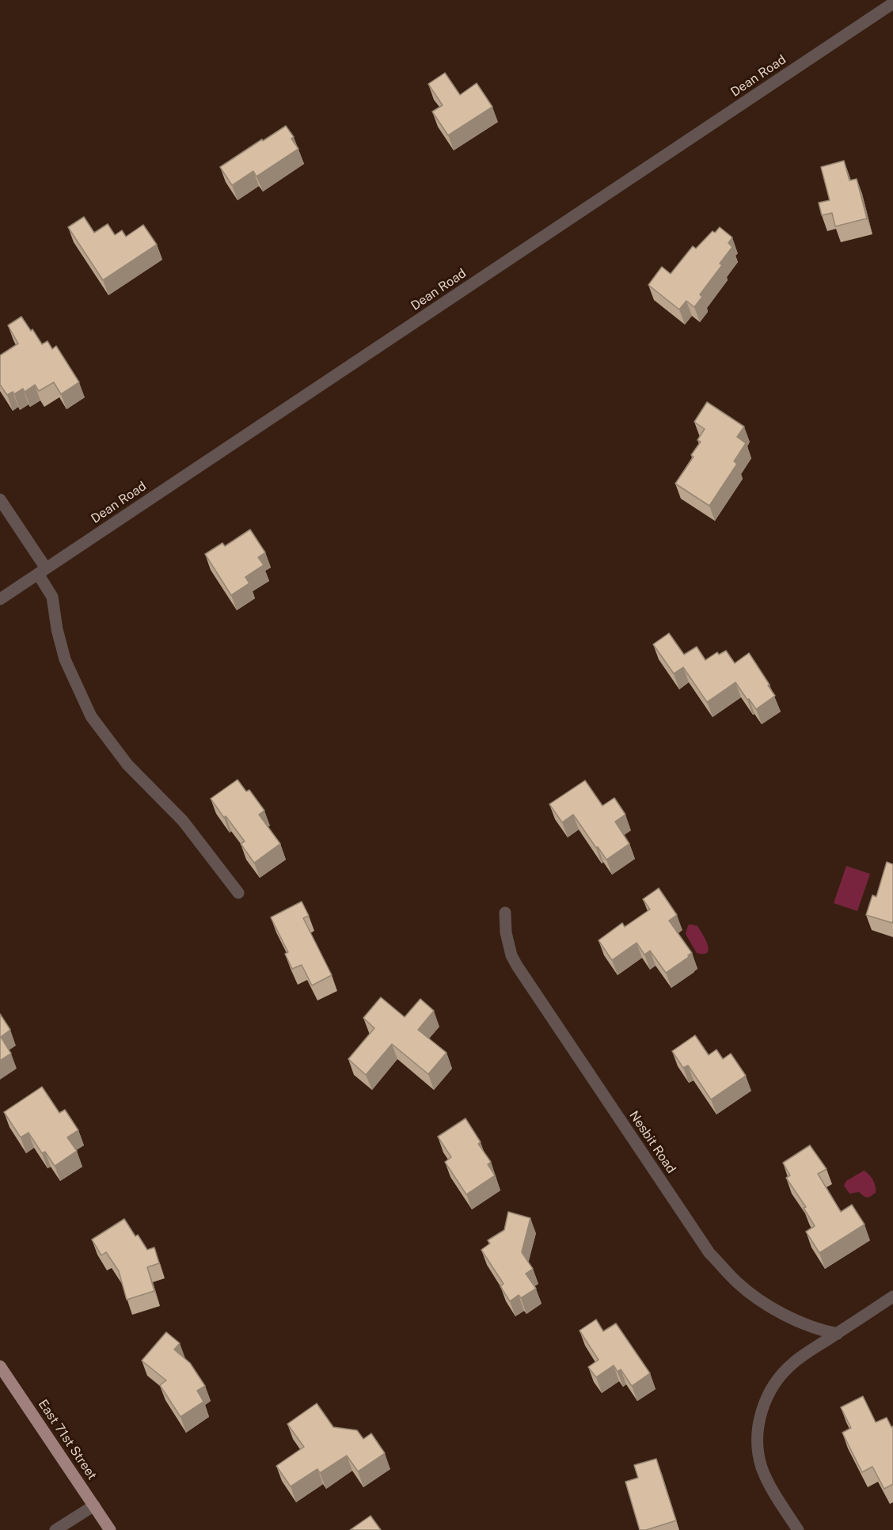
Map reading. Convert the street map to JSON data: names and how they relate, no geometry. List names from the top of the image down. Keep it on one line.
{"streets":{"main road":["East 71st Street"],"street":["Dean Road","Nesbit Road"]}}
